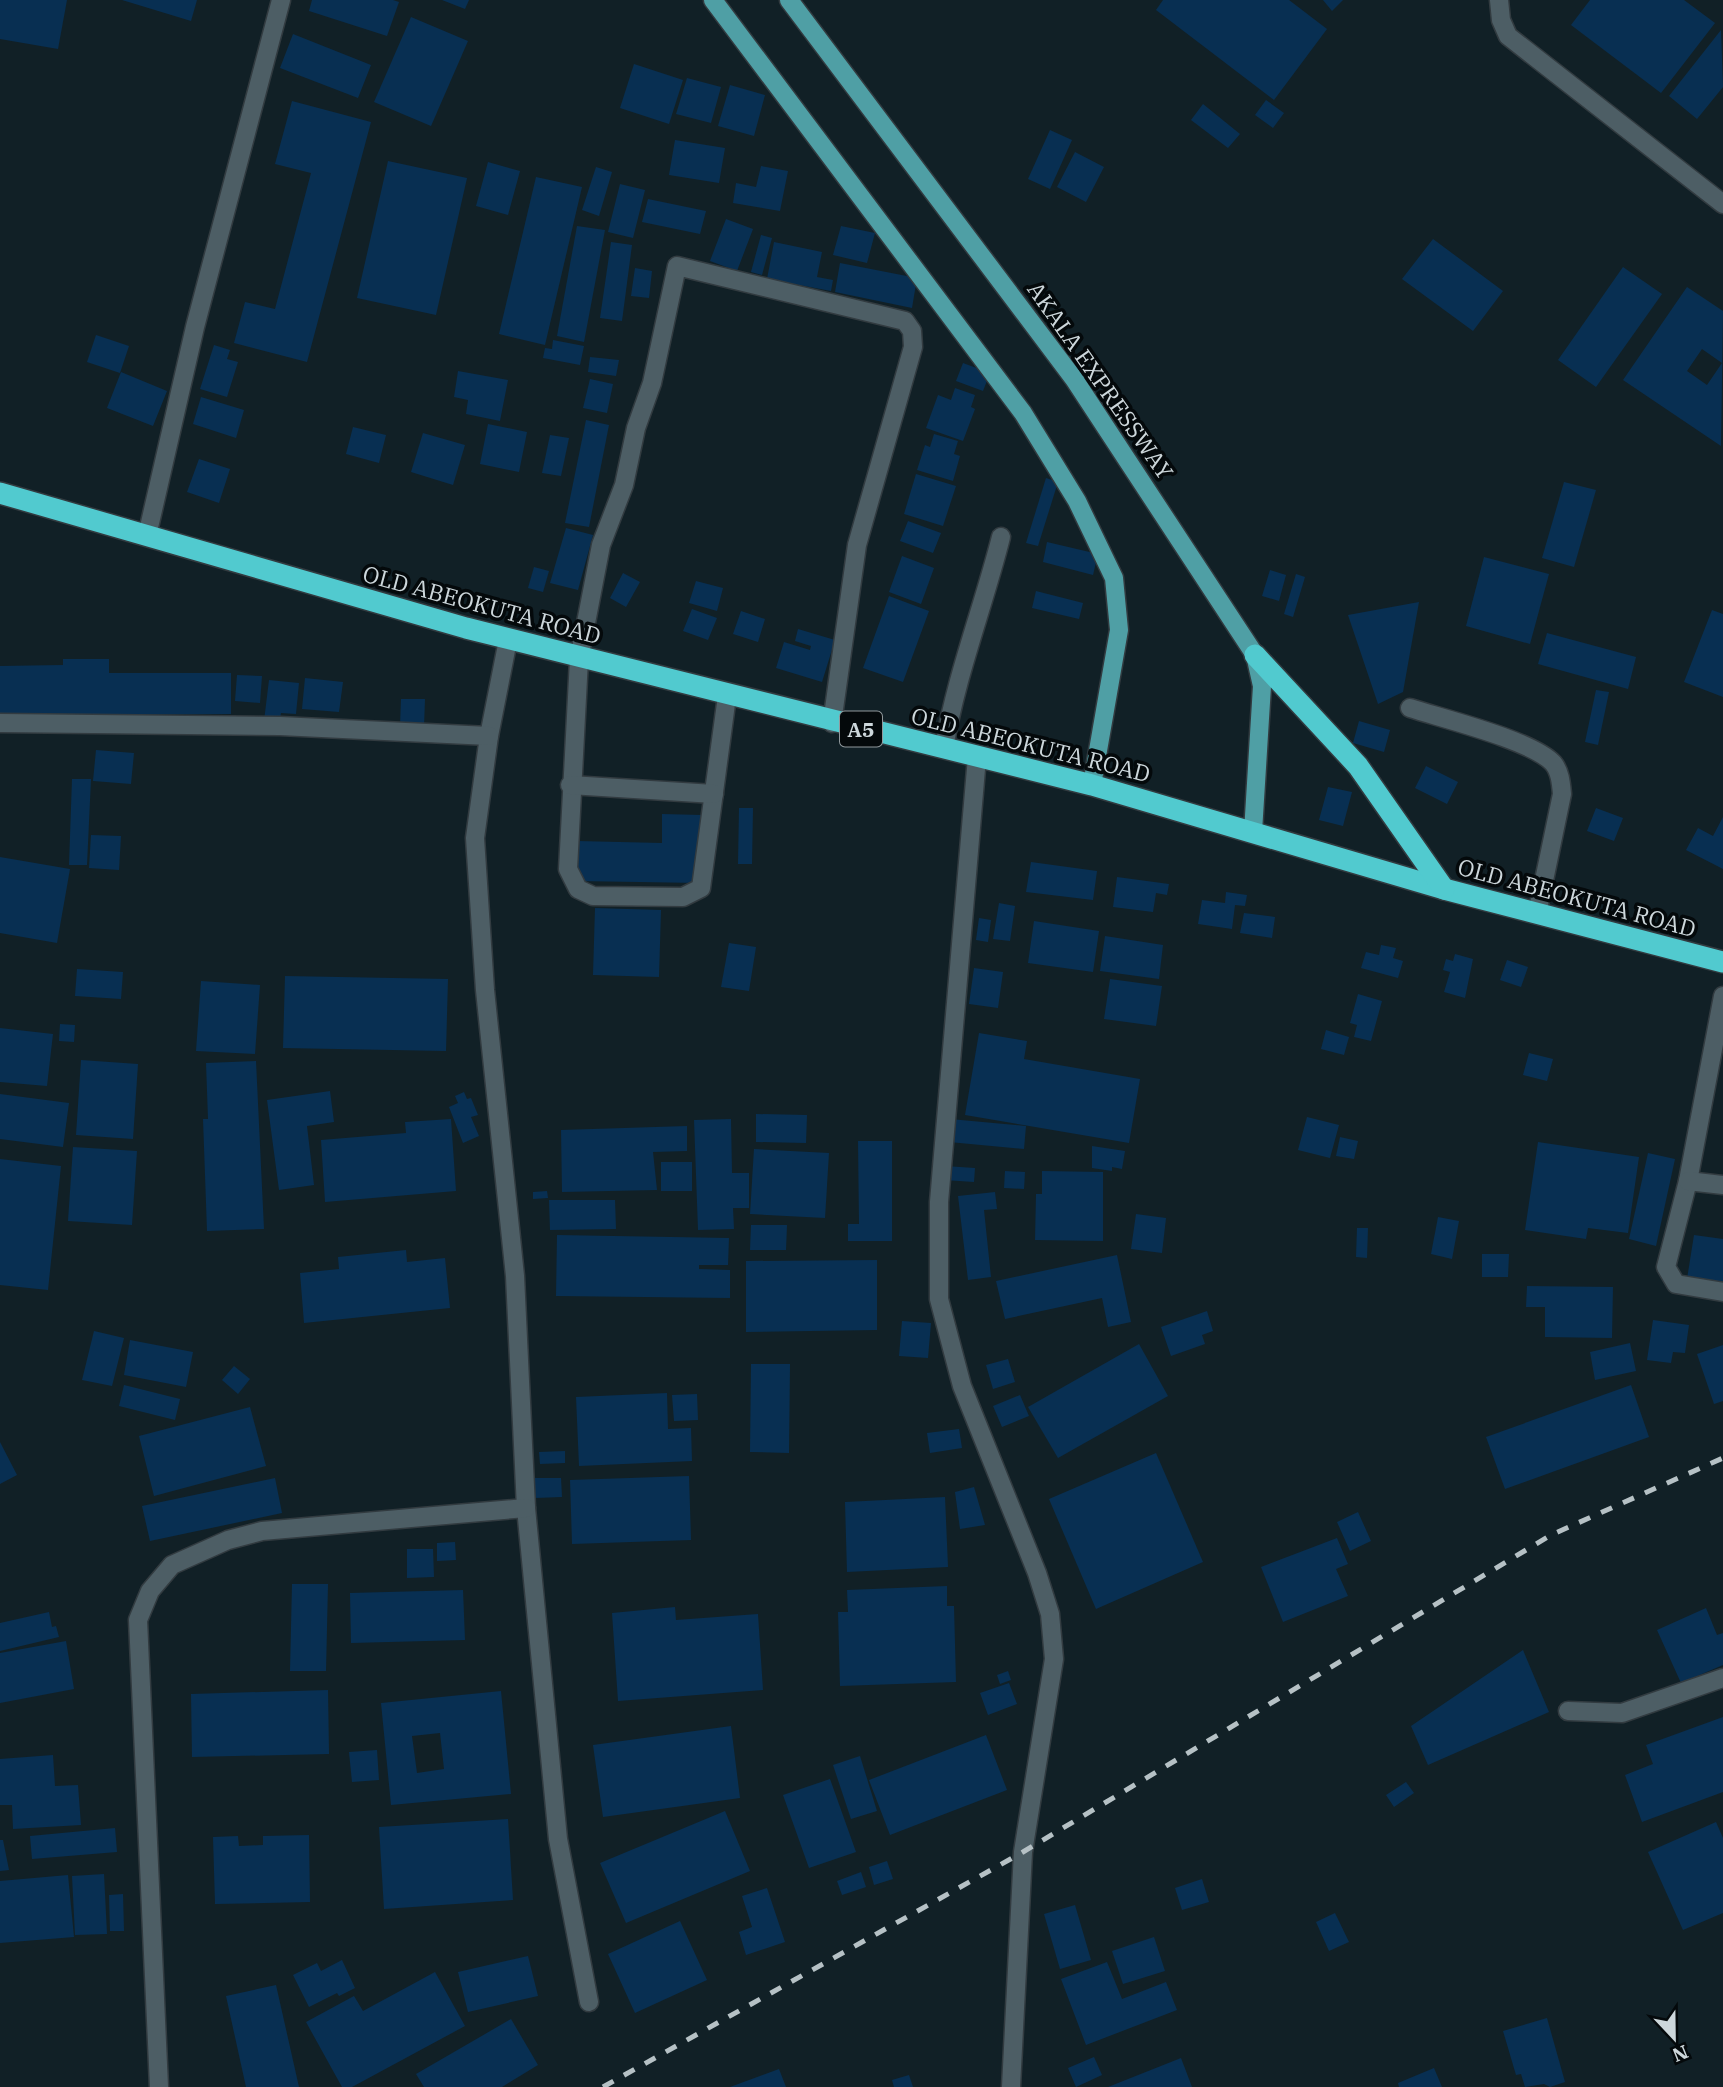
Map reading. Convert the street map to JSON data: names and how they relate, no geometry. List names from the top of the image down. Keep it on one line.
{"streets":{"highway":["OLD ABEOKUTA ROAD","A5"],"main road":["AKALA EXPRESSWAY"]},"crossings":[["AKALA EXPRESSWAY","OLD ABEOKUTA ROAD"]],"north":"bottom"}
